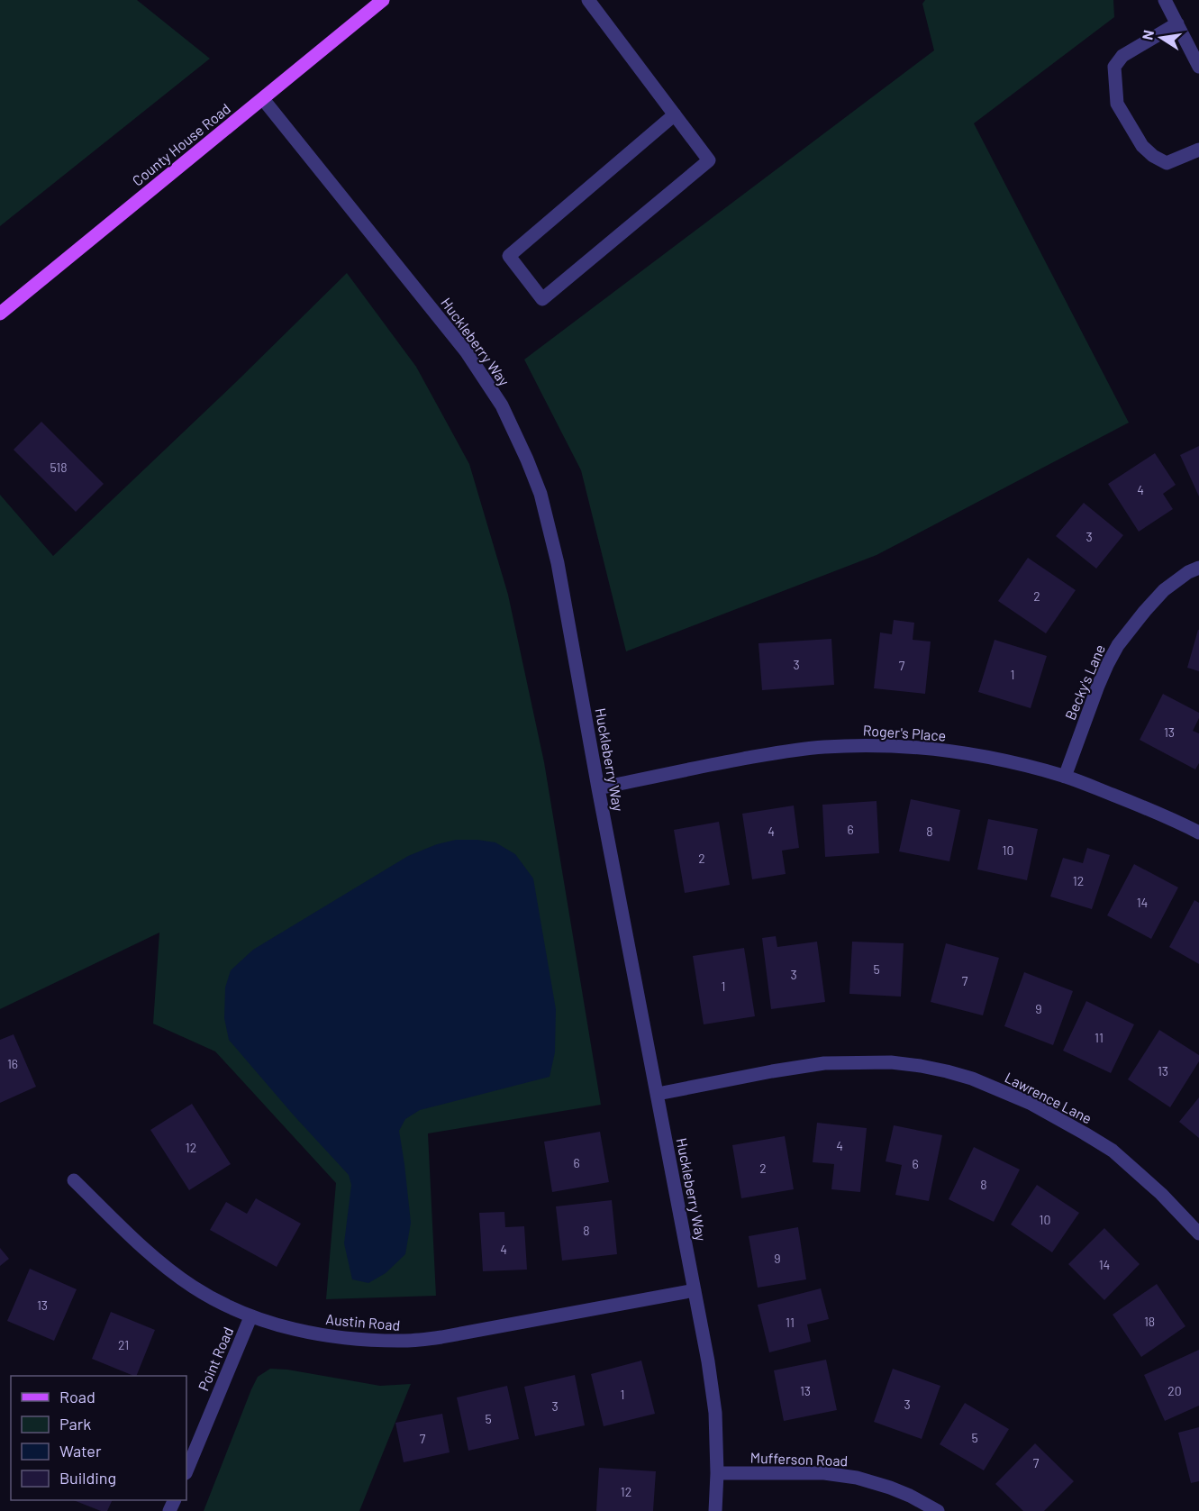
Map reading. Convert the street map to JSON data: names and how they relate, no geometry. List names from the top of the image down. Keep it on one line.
{"streets":{"main road":["County House Road"],"street":["Huckleberry Way","Becky's Lane","Roger's Place","Lawrence Lane","Austin Road","Point Road","Mufferson Road"]},"crossings":[["County House Road","Huckleberry Way"],["Huckleberry Way","Roger's Place"],["Huckleberry Way","Lawrence Lane"],["Huckleberry Way","Austin Road"],["Huckleberry Way","Mufferson Road"],["Becky's Lane","Roger's Place"],["Austin Road","Point Road"]],"house_numbers":["518","4","3","2","3","7","1","13","6","4","8","10","2","12","14","5","3","7","1","9","11","16","13","4","12","6","6","2","8","10","8","4","9","14","13","18","11","21","13","20","1","3","3","5","5","7","7","12"],"legend":["Road","Park","Water","Building"],"north":"left"}
